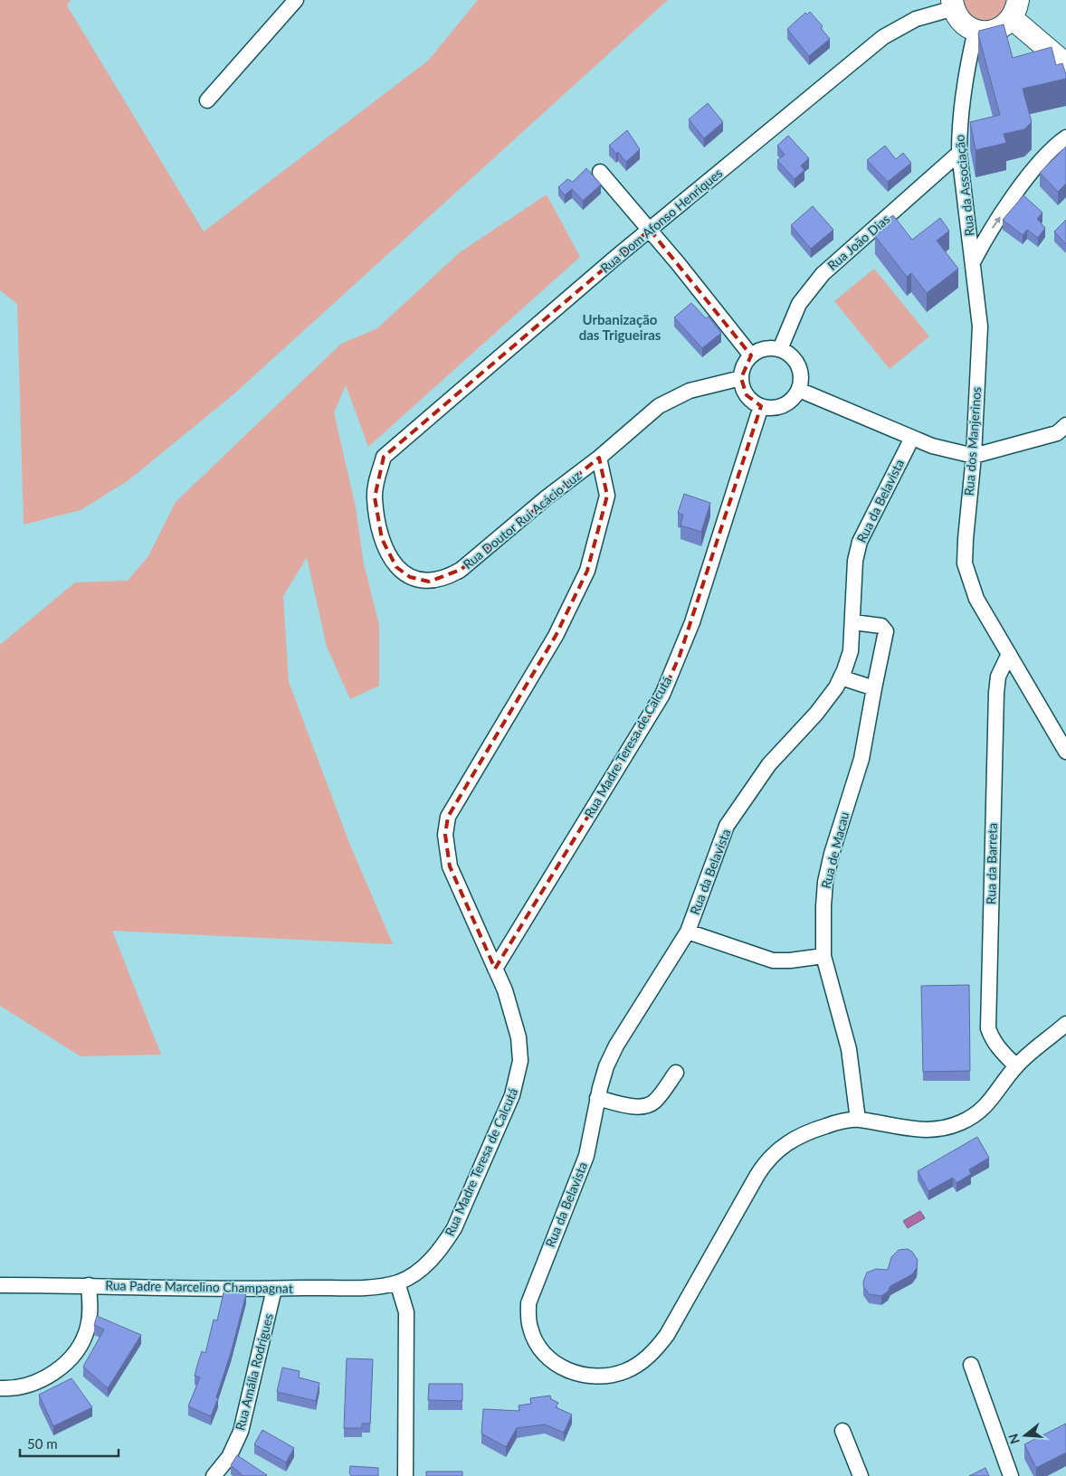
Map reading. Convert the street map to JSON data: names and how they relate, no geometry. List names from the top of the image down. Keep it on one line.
{"streets":{"street":["Rua da Associação","Rua Dom Afonso Henriques","Rua João Dias","Rua dos Manjerinos","Rua da Belavista","Rua Doutor Rui Acácio Luz","Rua Madre Teresa de Calcutá","Rua de Macau","Rua da Barreta","Rua Padre Marcelino Champagnat","Rua Amália Rodrigues"]},"crossings":[["Rua da Associação","Rua João Dias"],["Rua da Associação","Rua dos Manjerinos"],["Rua Dom Afonso Henriques","Rua Doutor Rui Acácio Luz"],["Rua João Dias","Rua Doutor Rui Acácio Luz"],["Rua João Dias","Rua Madre Teresa de Calcutá"],["Rua dos Manjerinos","Rua da Barreta"],["Rua da Belavista","Rua de Macau"],["Rua da Belavista","Rua da Barreta"],["Rua Doutor Rui Acácio Luz","Rua Madre Teresa de Calcutá"],["Rua Madre Teresa de Calcutá","Rua Padre Marcelino Champagnat"],["Rua Padre Marcelino Champagnat","Rua Amália Rodrigues"]],"districts":["Urbanização das Trigueiras"],"scale_bar":"50 m","north":"left"}
